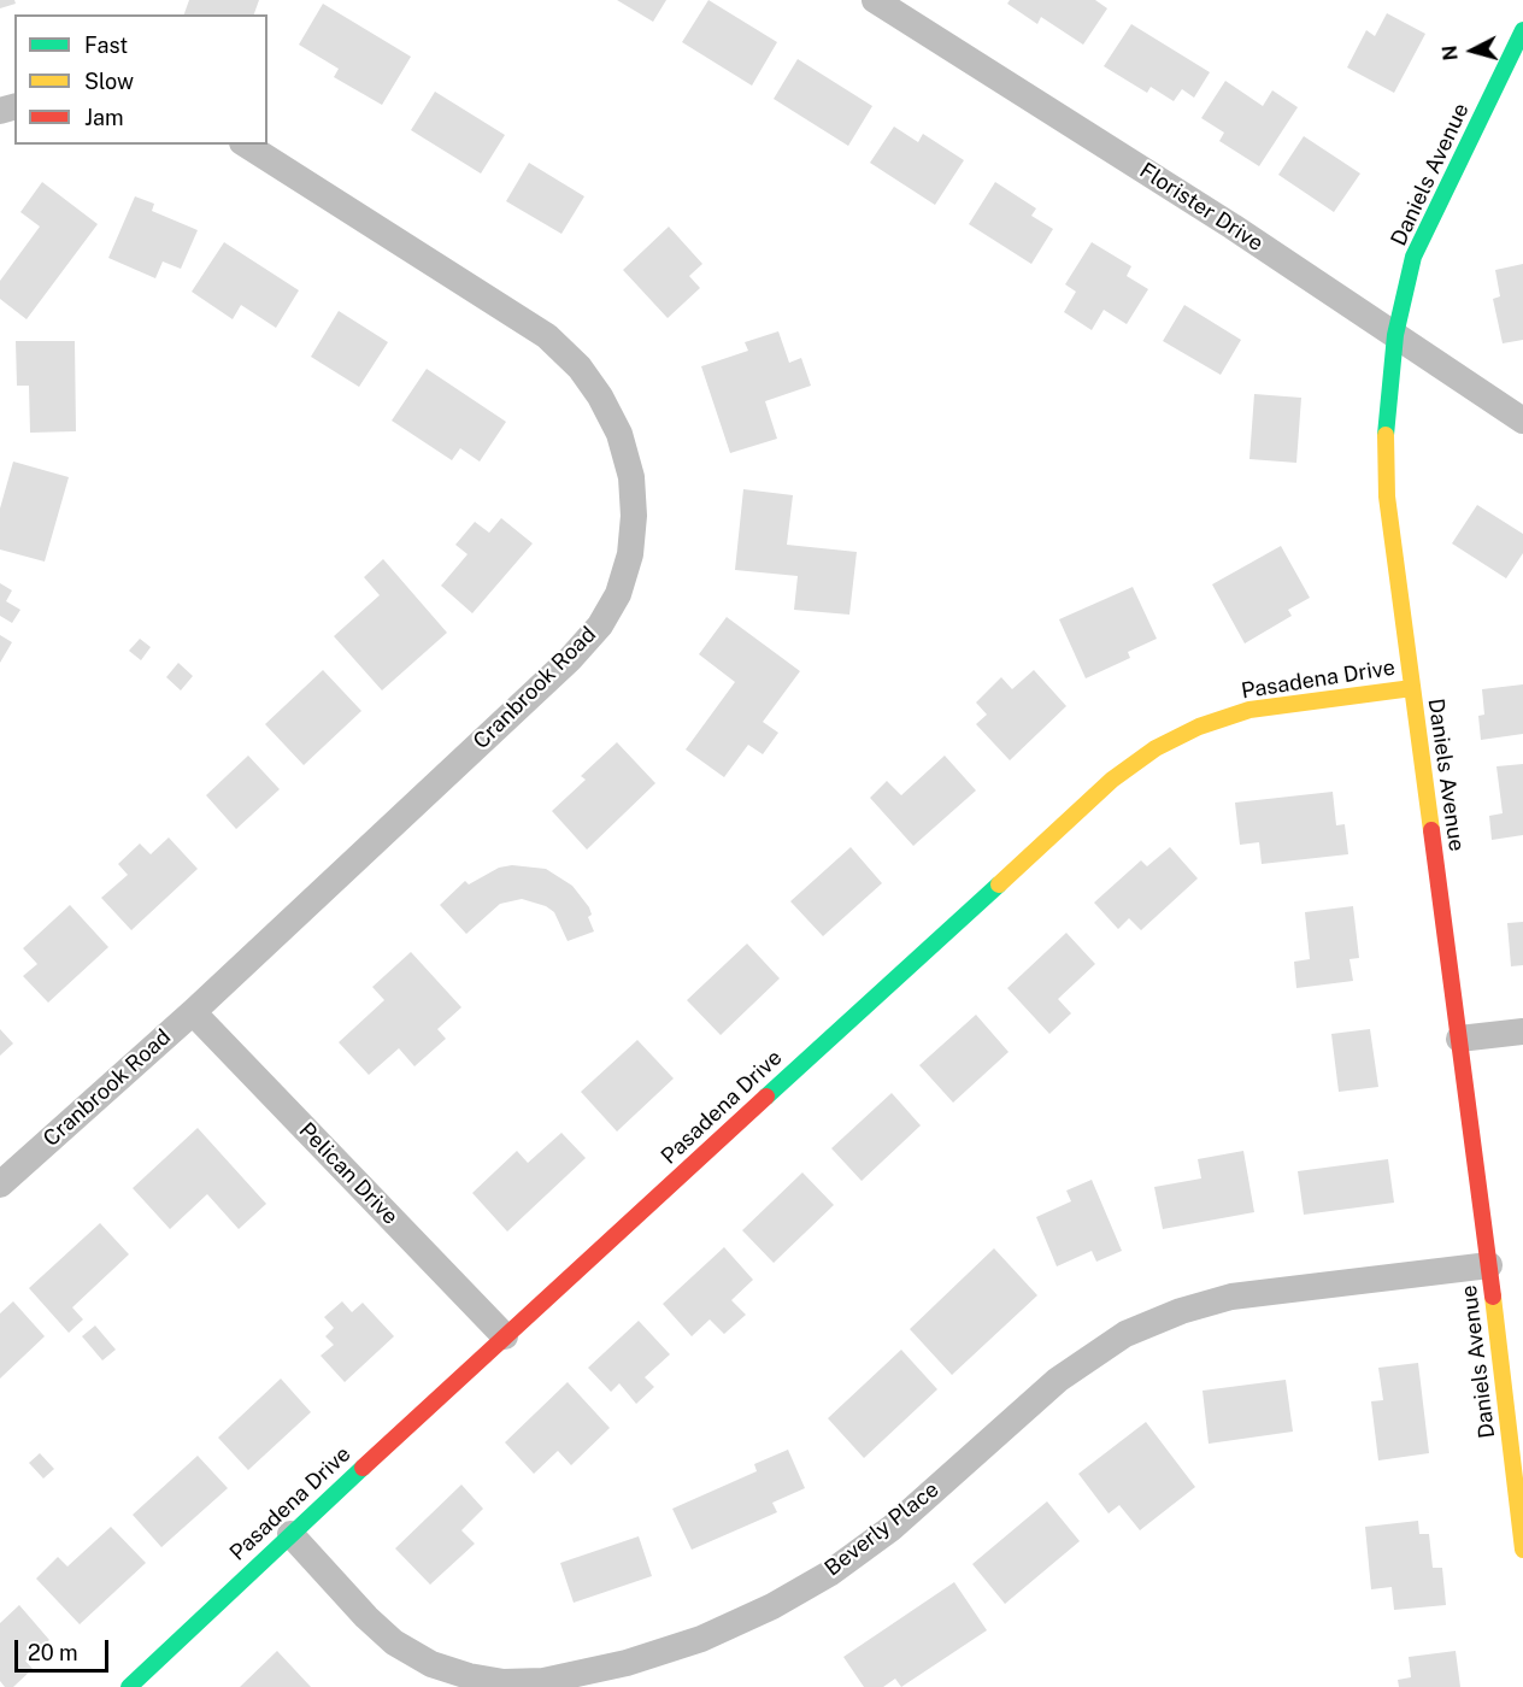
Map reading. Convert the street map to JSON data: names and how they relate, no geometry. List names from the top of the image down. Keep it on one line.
{"streets":{"street":["Daniels Avenue","Florister Drive","Pasadena Drive","Cranbrook Road","Pelican Drive","Beverly Place"]},"crossings":[["Daniels Avenue","Florister Drive"],["Daniels Avenue","Pasadena Drive"],["Daniels Avenue","Beverly Place"],["Pasadena Drive","Pelican Drive"],["Pasadena Drive","Beverly Place"],["Cranbrook Road","Pelican Drive"]],"legend":["Fast","Slow","Jam"],"scale_bar":"20 m","north":"left"}
